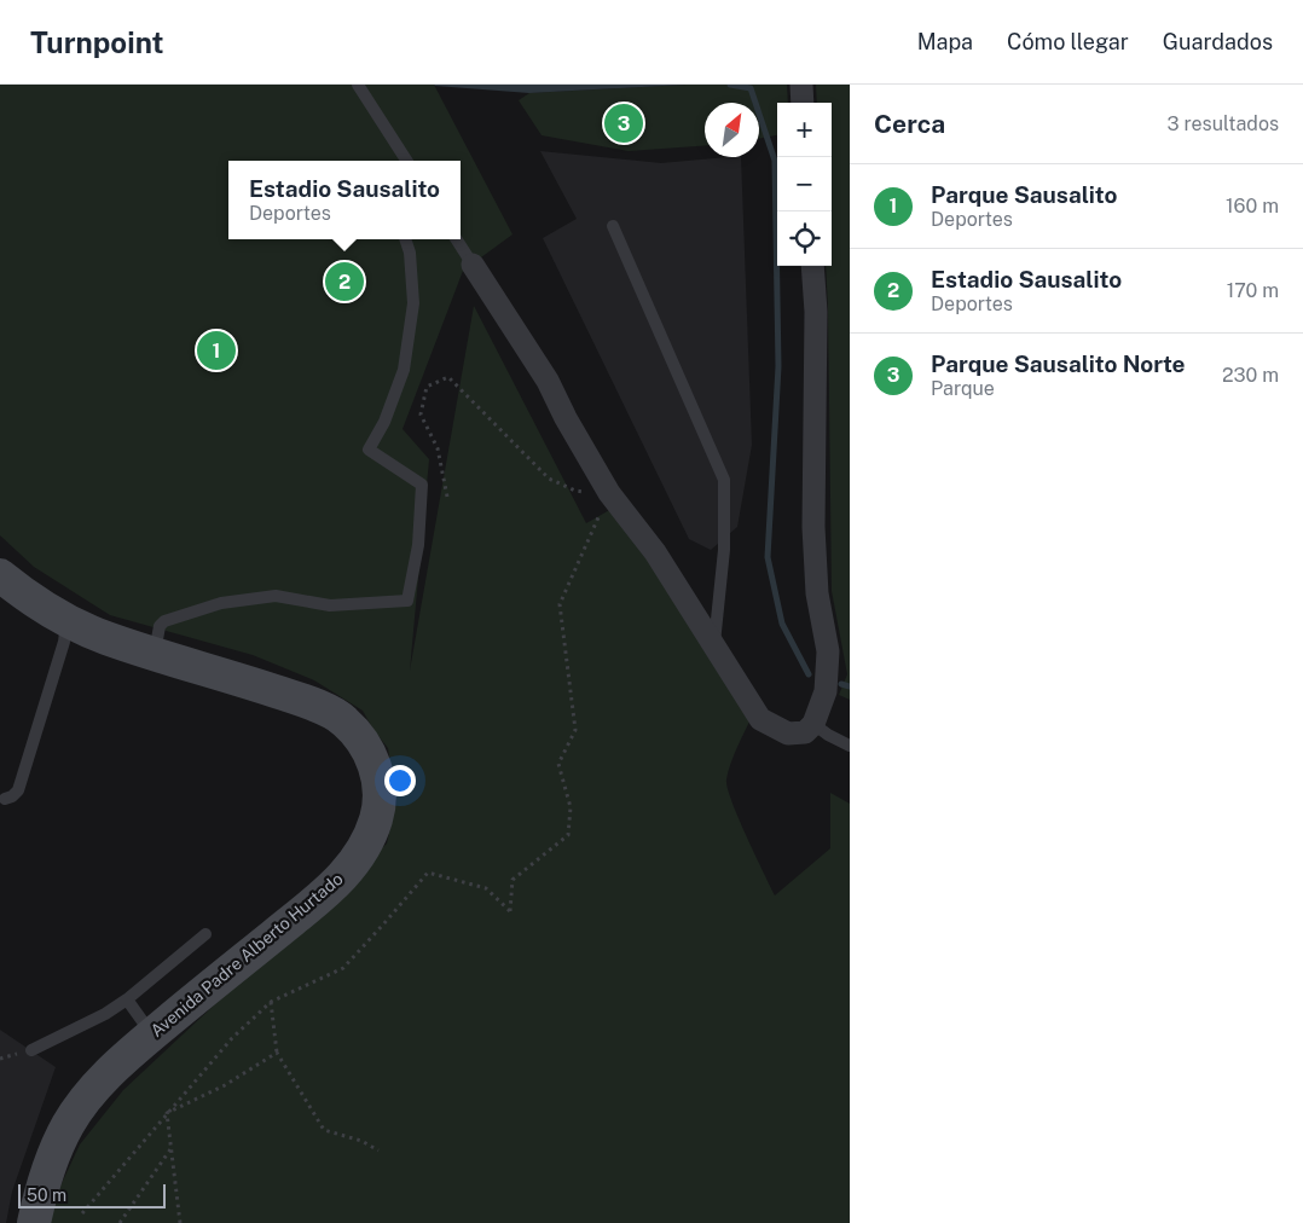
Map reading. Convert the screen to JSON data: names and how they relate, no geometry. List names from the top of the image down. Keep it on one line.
{"streets":{"main road":["Avenida Padre Alberto Hurtado"]},"scale_bar":"50 m","north":"top right","page":{"header":"Turnpoint","nav":["Mapa","Cómo llegar","Guardados"],"heading":["Cerca","3 resultados"],"pins":["3","2","1"],"map_buttons":["+","−"],"popup":["Estadio Sausalito","Deportes"],"list":[{"mark":"1","name":"Parque Sausalito","note":"Deportes","value":"160 m"},{"mark":"2","name":"Estadio Sausalito","note":"Deportes","value":"170 m"},{"mark":"3","name":"Parque Sausalito Norte","note":"Parque","value":"230 m"}],"scale":"50 m"}}
